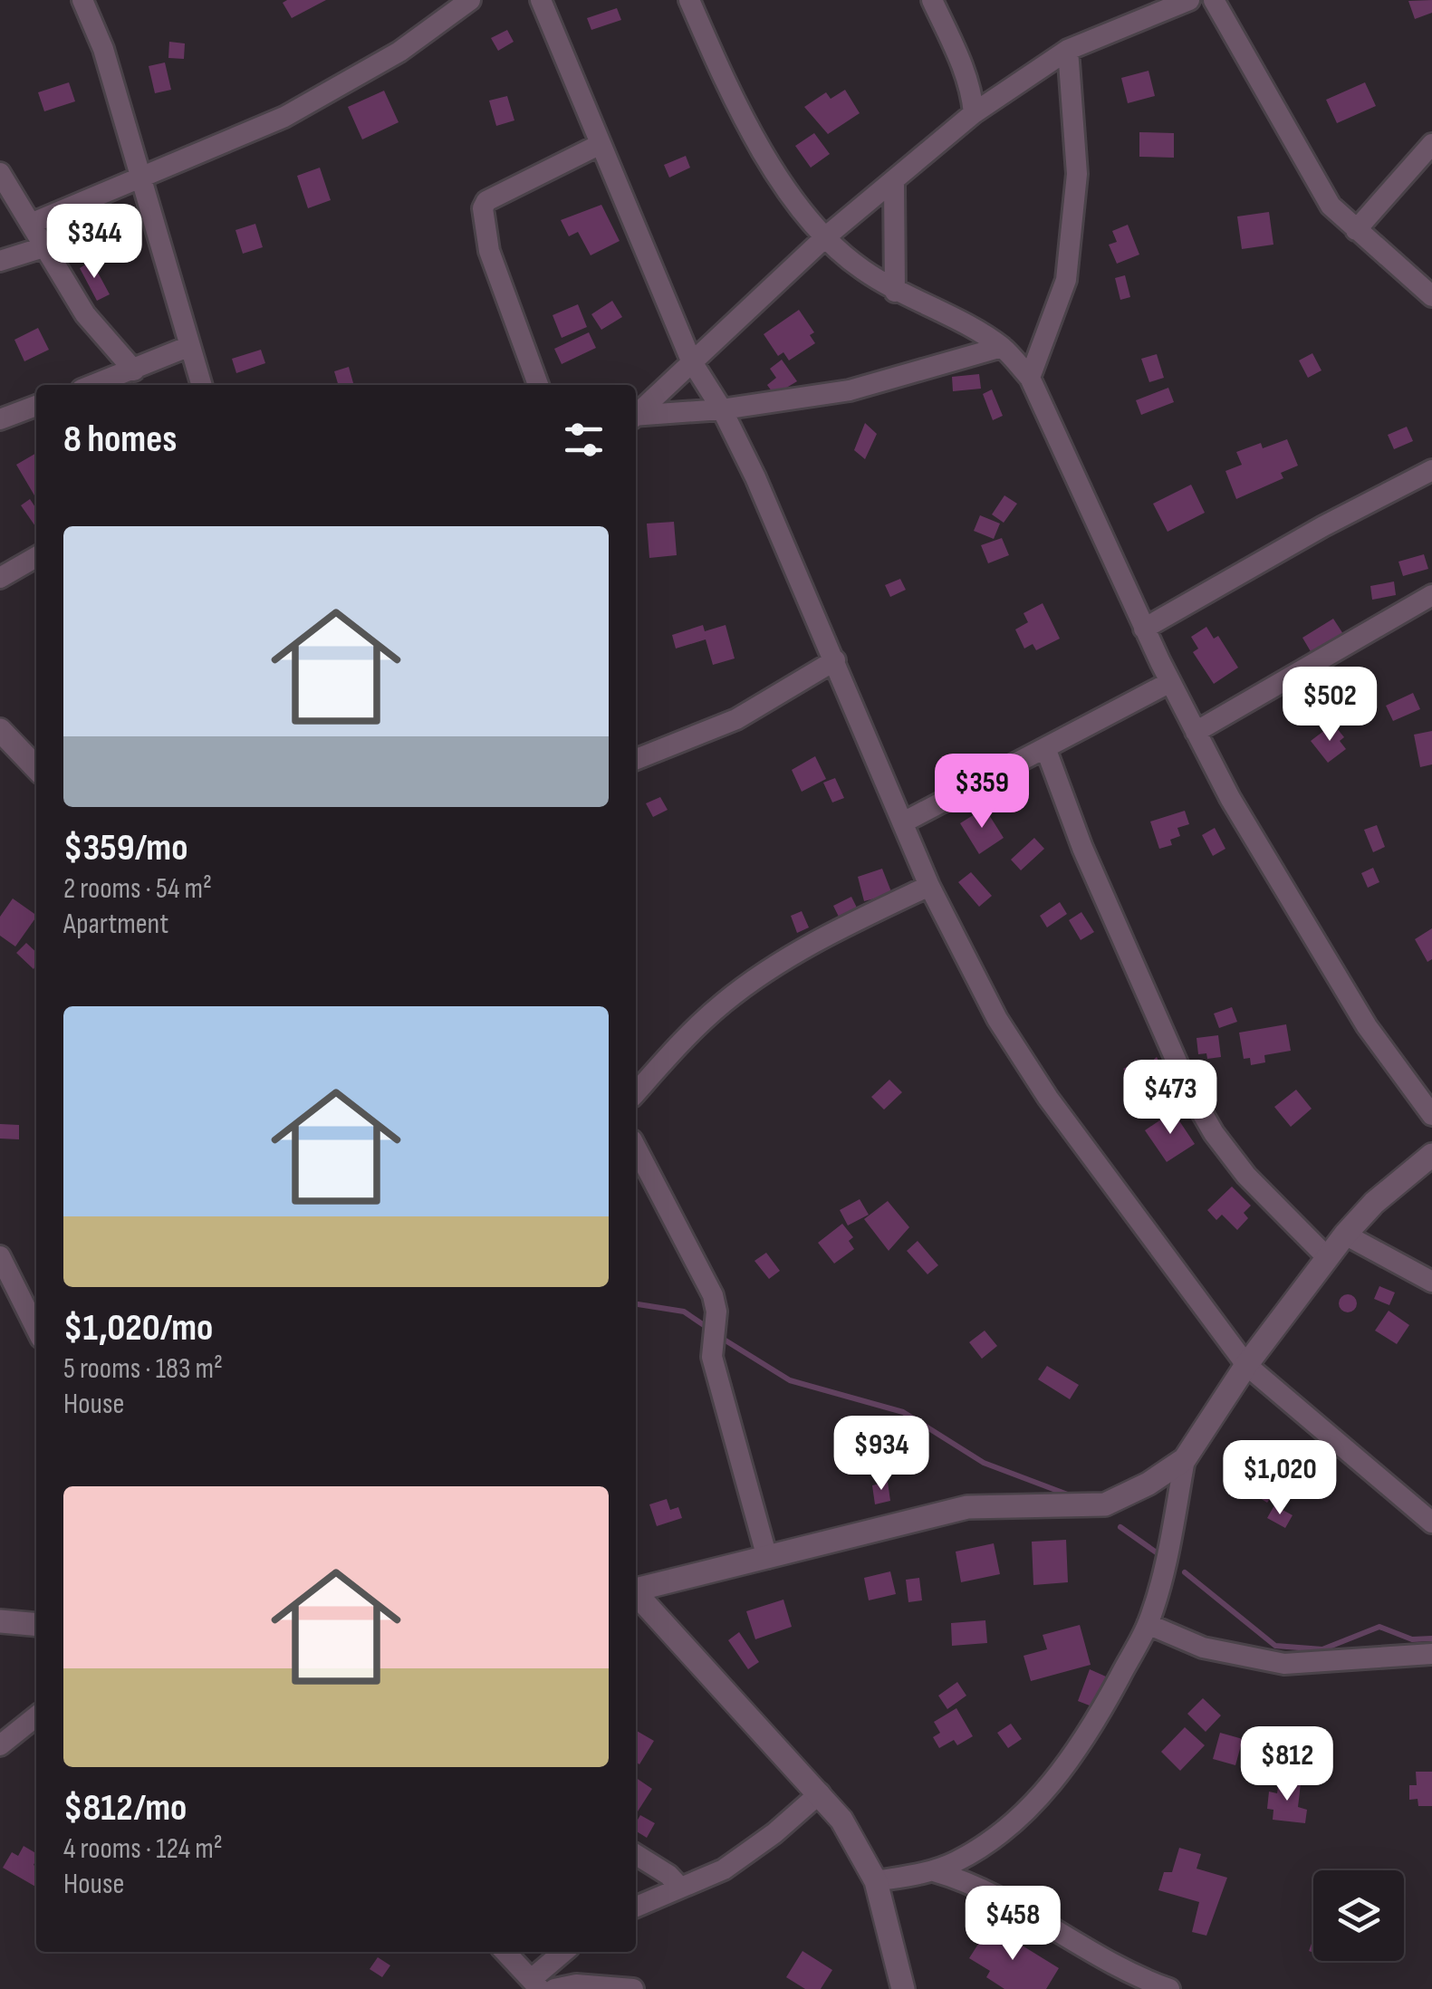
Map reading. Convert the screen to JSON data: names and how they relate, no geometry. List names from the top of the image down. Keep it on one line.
{"page":{"price":["$344","$502","$359","$473","$934","$1,020","$812","$458"],"heading":"8 homes","list":[{"name":"$359/mo","note":"2 rooms · 54 m² · Apartment"},{"name":"$1,020/mo","note":"5 rooms · 183 m² · House"},{"name":"$812/mo","note":"4 rooms · 124 m² · House"}]}}
